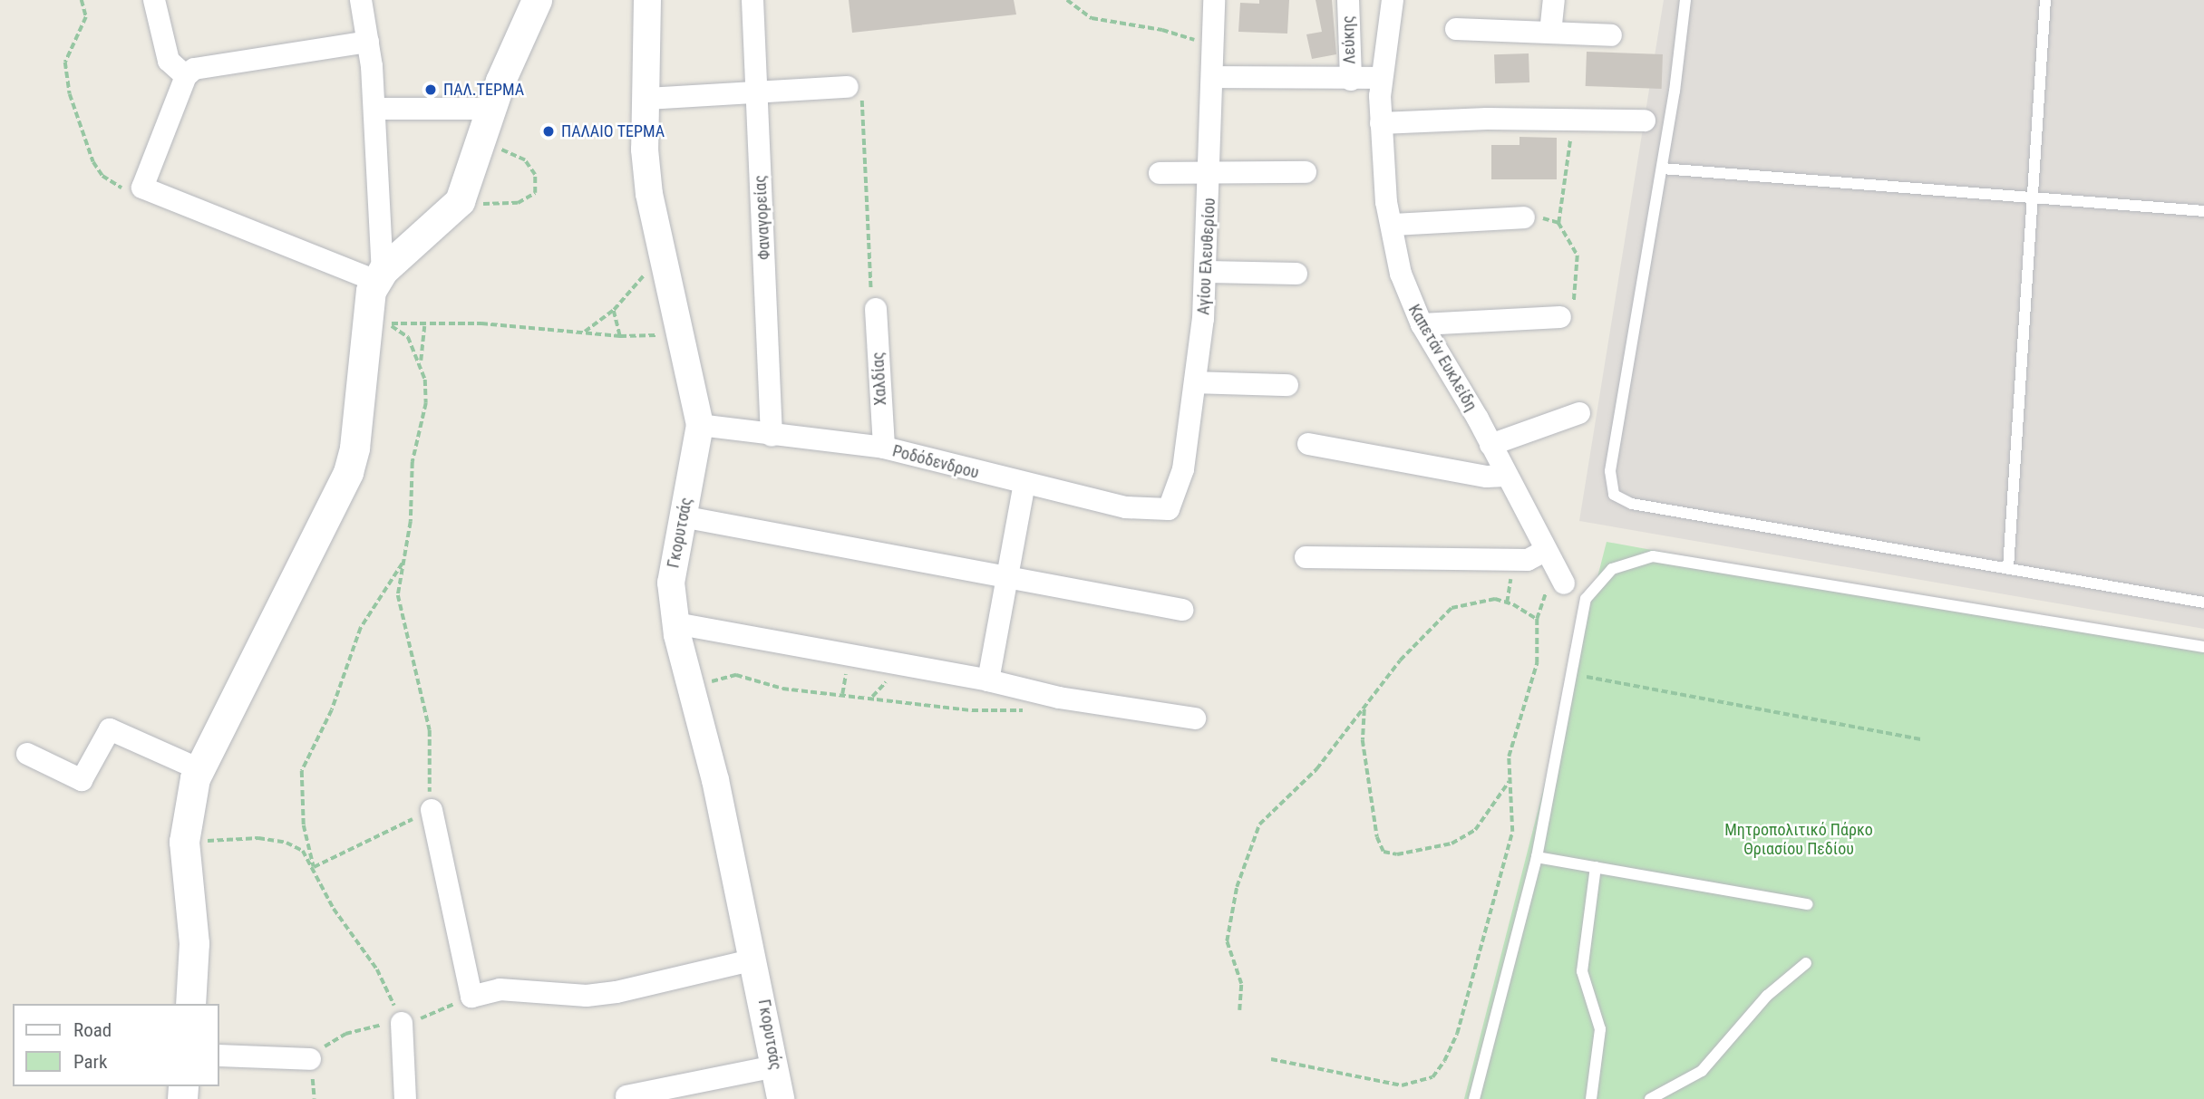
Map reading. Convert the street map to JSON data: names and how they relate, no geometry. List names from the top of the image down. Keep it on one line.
{"streets":{"street":["Λεύκης","Φαναγορείας","Αγίου Ελευθερίου","Καπετάν Ευκλείδη","Χαλδίας","Ροδόδενδρου","Γκορυτσάς"]},"crossings":[["Φαναγορείας","Ροδόδενδρου"],["Αγίου Ελευθερίου","Ροδόδενδρου"],["Χαλδίας","Ροδόδενδρου"],["Ροδόδενδρου","Γκορυτσάς"]],"parks":["Μητροπολιτικό Πάρκο Θριασίου Πεδίου"],"places":["ΠΑΛ.ΤΕΡΜΑ","ΠΑΛΑΙΟ ΤΕΡΜΑ"],"legend":["Road","Park"]}
